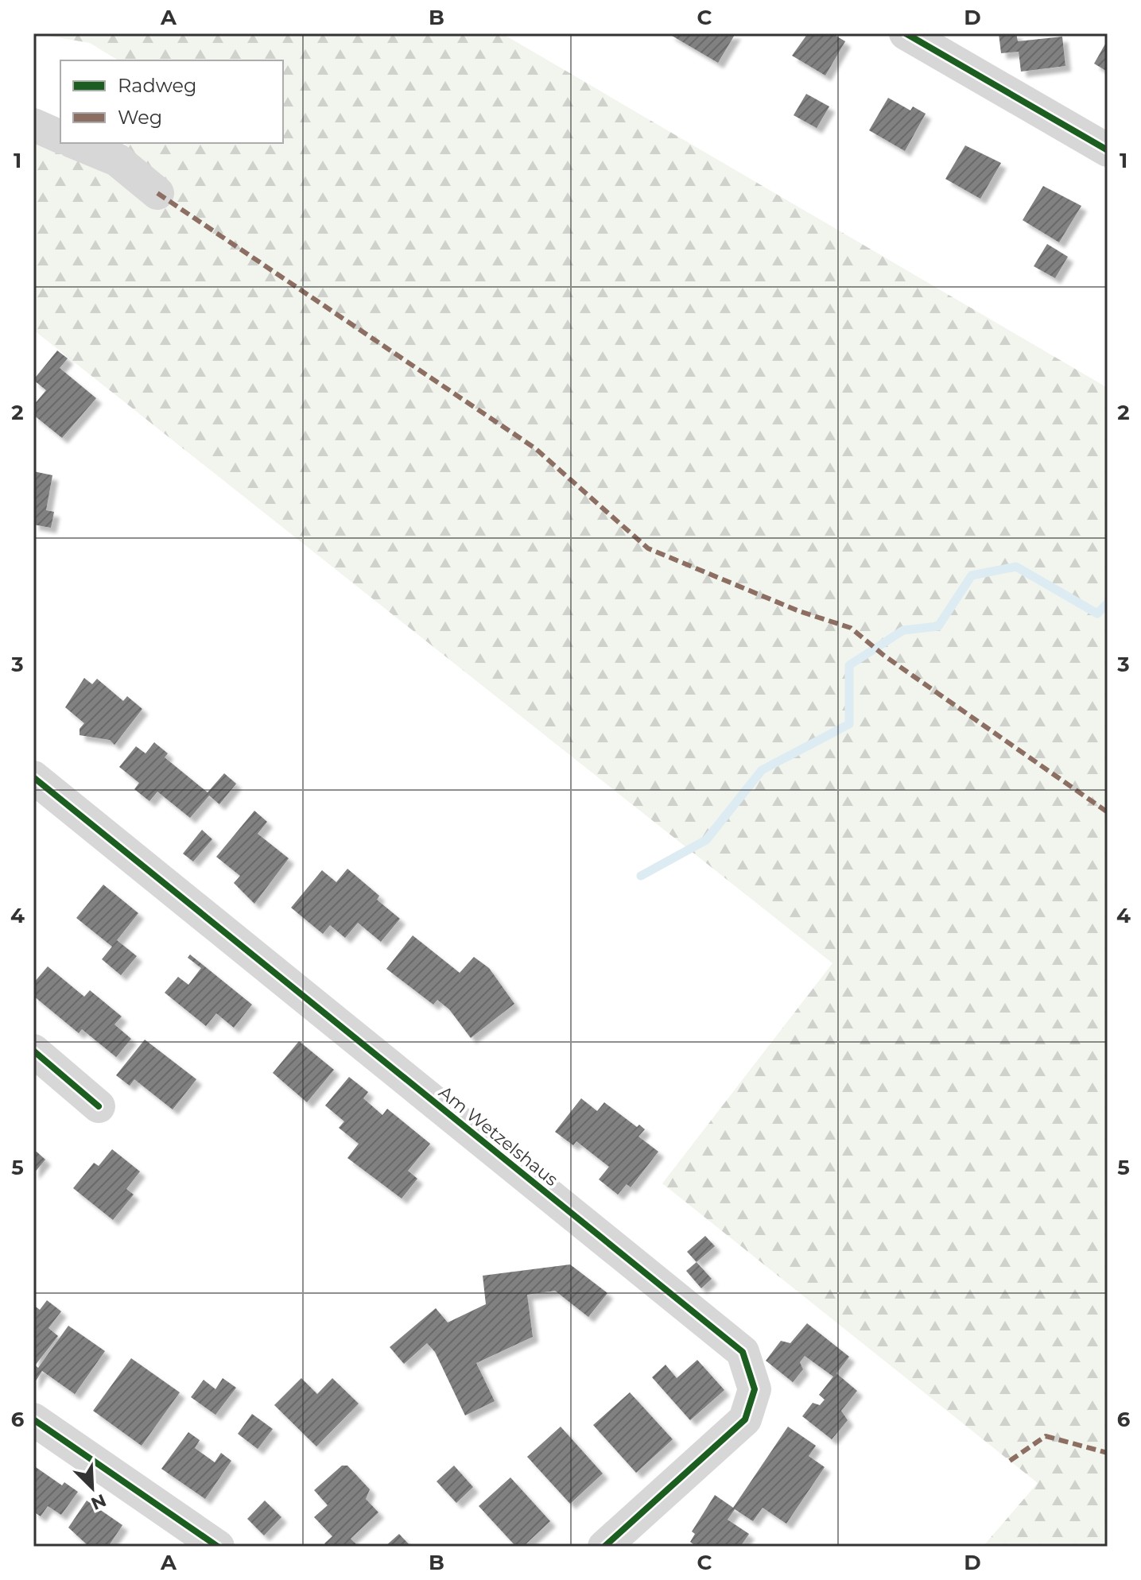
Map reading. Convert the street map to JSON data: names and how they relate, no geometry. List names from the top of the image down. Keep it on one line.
{"streets":{"street":["Am Wetzelshaus"]},"legend":["Radweg","Weg"],"north":"bottom right","grid":{"columns":["A","B","C","D"],"rows":["1","2","3","4","5","6"]}}
